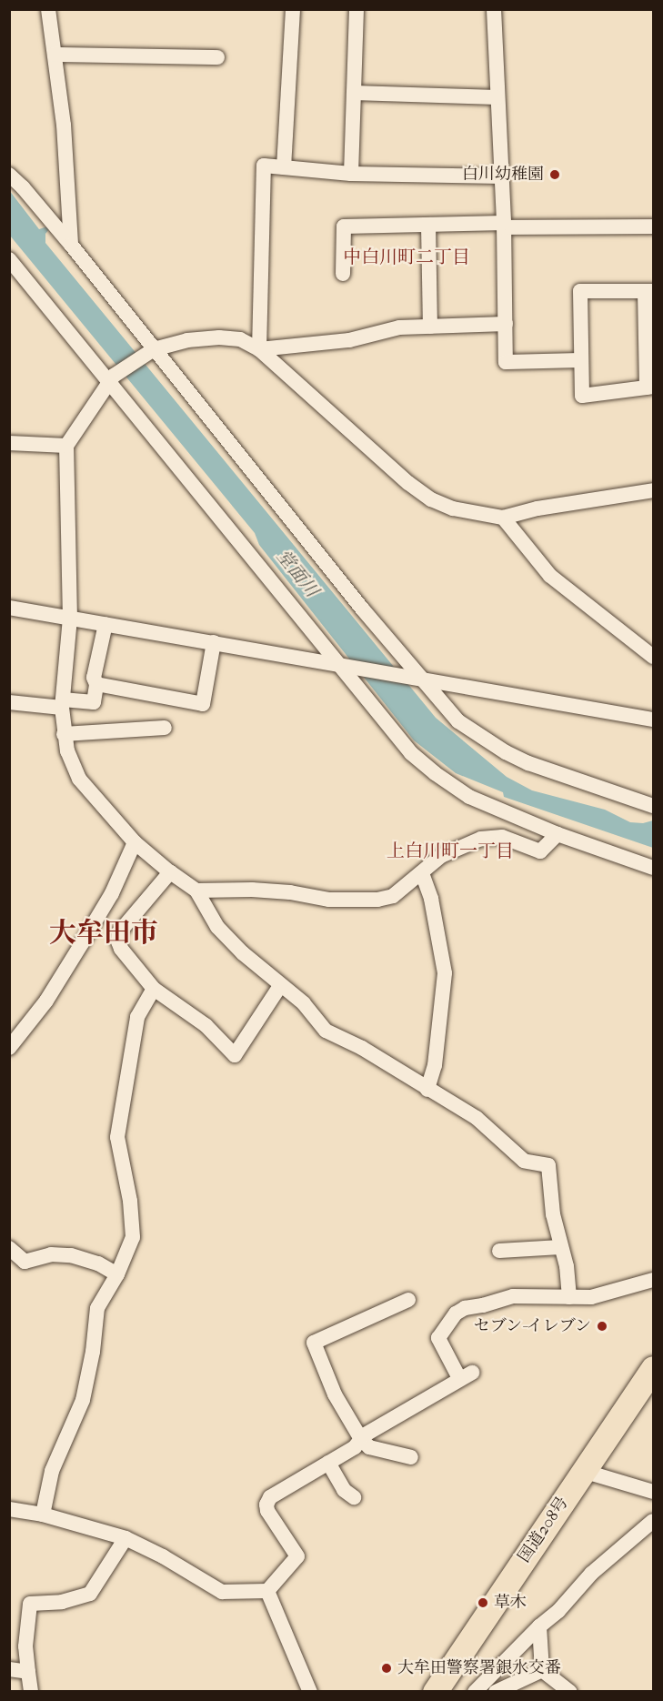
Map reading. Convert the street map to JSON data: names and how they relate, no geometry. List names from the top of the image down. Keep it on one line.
{"streets":{"highway":["国道208号"]},"districts":["中白川町二丁目","上白川町一丁目","大牟田市"],"water":["堂面川"],"places":["白川幼稚園","セブン-イレブン","草木","大牟田警察署銀水交番"]}
